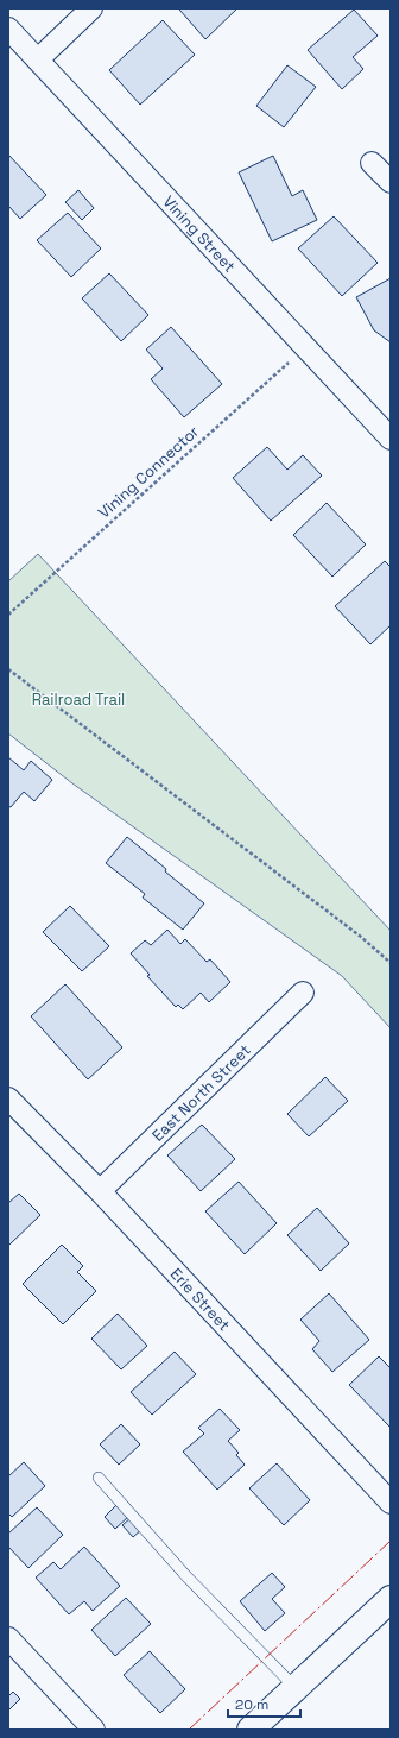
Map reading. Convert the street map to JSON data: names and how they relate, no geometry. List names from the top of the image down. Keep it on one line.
{"streets":{"street":["Vining Street","East North Street","Erie Street"],"path":["Vining Connector"]},"crossings":[["Vining Street","Vining Connector"],["East North Street","Erie Street"]],"parks":["Railroad Trail"],"scale_bar":"20 m"}
